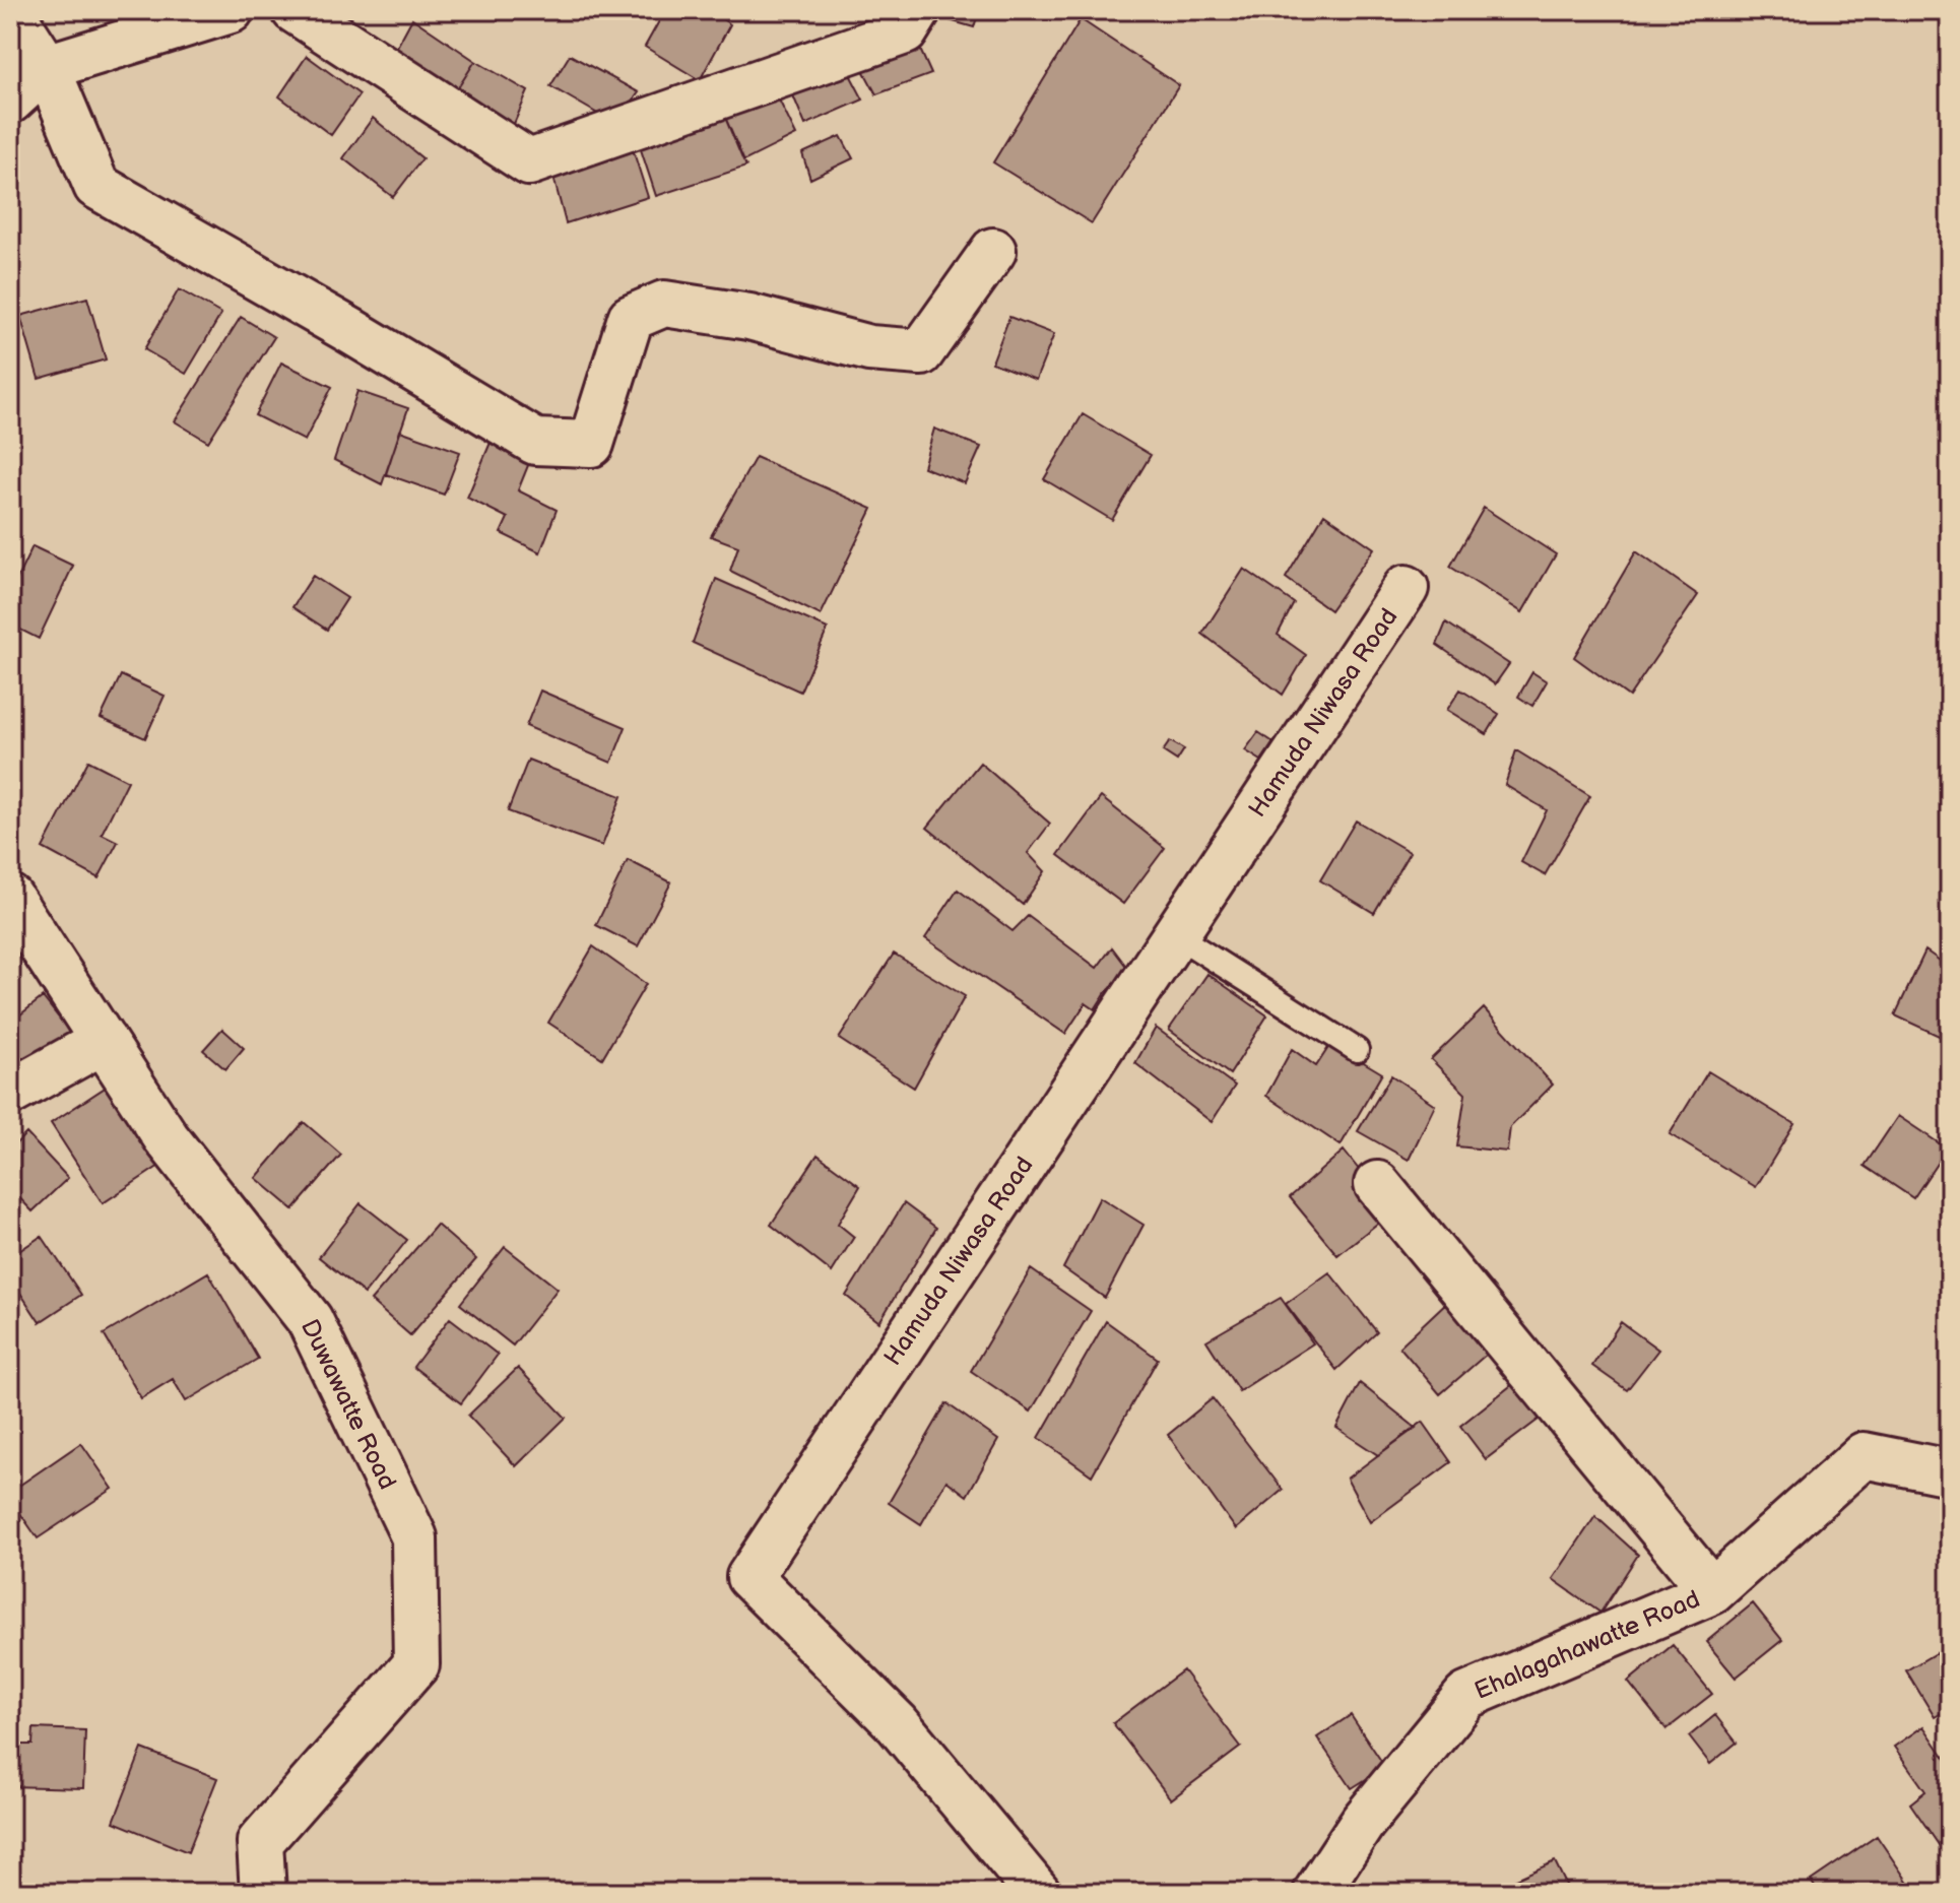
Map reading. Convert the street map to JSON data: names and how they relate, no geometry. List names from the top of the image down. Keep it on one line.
{"streets":{"street":["Hamuda Niwasa Road","Duwawatte Road","Ehalagahawatte Road"]}}
